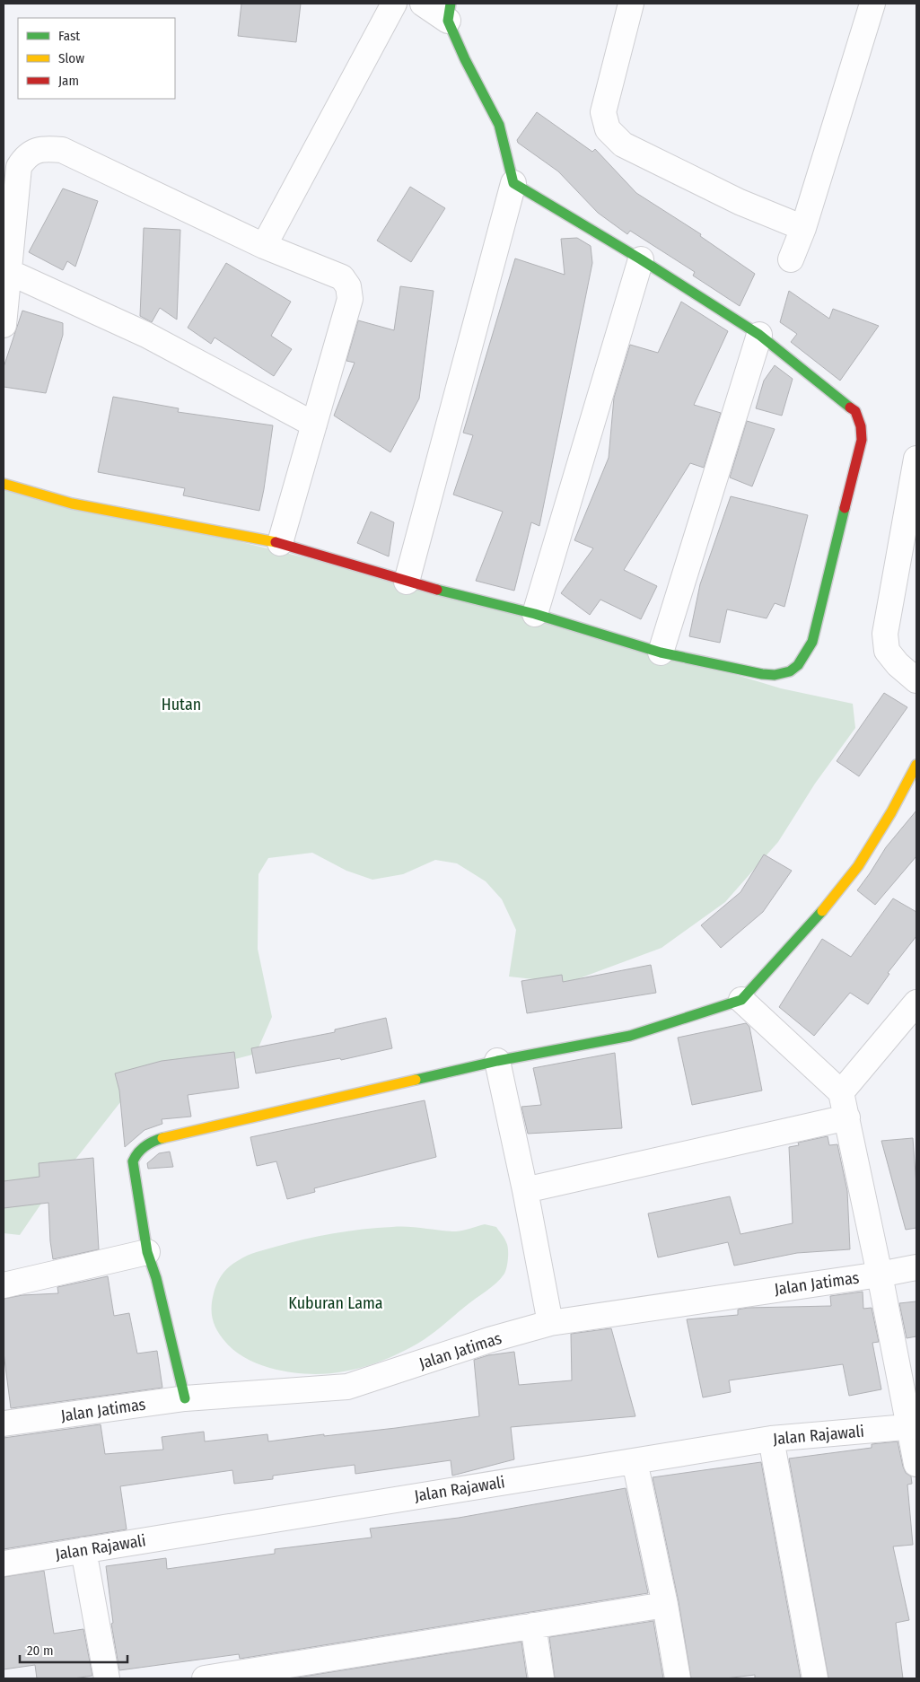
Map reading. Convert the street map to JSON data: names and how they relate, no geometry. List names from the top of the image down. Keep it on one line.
{"streets":{"street":["Jalan Jatimas","Jalan Rajawali"]},"parks":["Hutan","Kuburan Lama"],"legend":["Fast","Slow","Jam"],"scale_bar":"20 m"}
